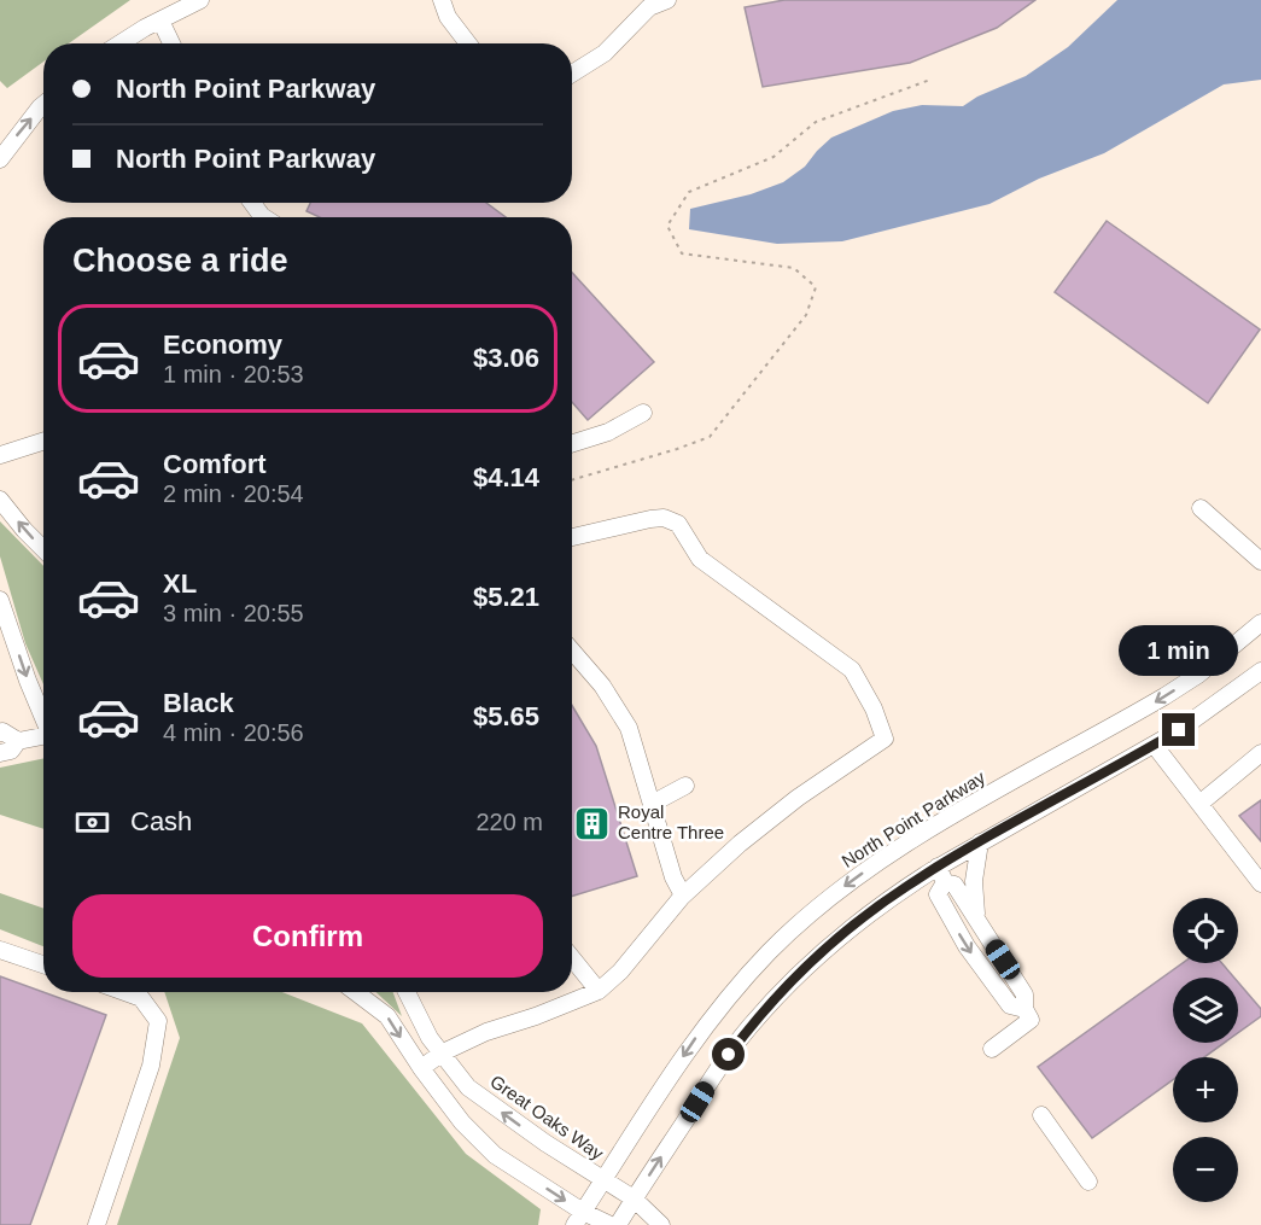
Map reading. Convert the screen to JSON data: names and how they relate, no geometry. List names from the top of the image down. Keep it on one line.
{"streets":{"street":["North Point Parkway","Great Oaks Way"]},"crossings":[["North Point Parkway","Great Oaks Way"]],"places":{"building":["Royal Centre Three"]},"page":{"banner":["North Point Parkway","North Point Parkway"],"heading":"Choose a ride","list":[{"name":"Economy","note":"1 min · 20:53","value":"$3.06"},{"name":"Comfort","note":"2 min · 20:54","value":"$4.14"},{"name":"XL","note":"3 min · 20:55","value":"$5.21"},{"name":"Black","note":"4 min · 20:56","value":"$5.65"}],"bubble":"1 min","pay":["Cash","220 m"],"buttons":"Confirm","map_buttons":["+","−"]}}
